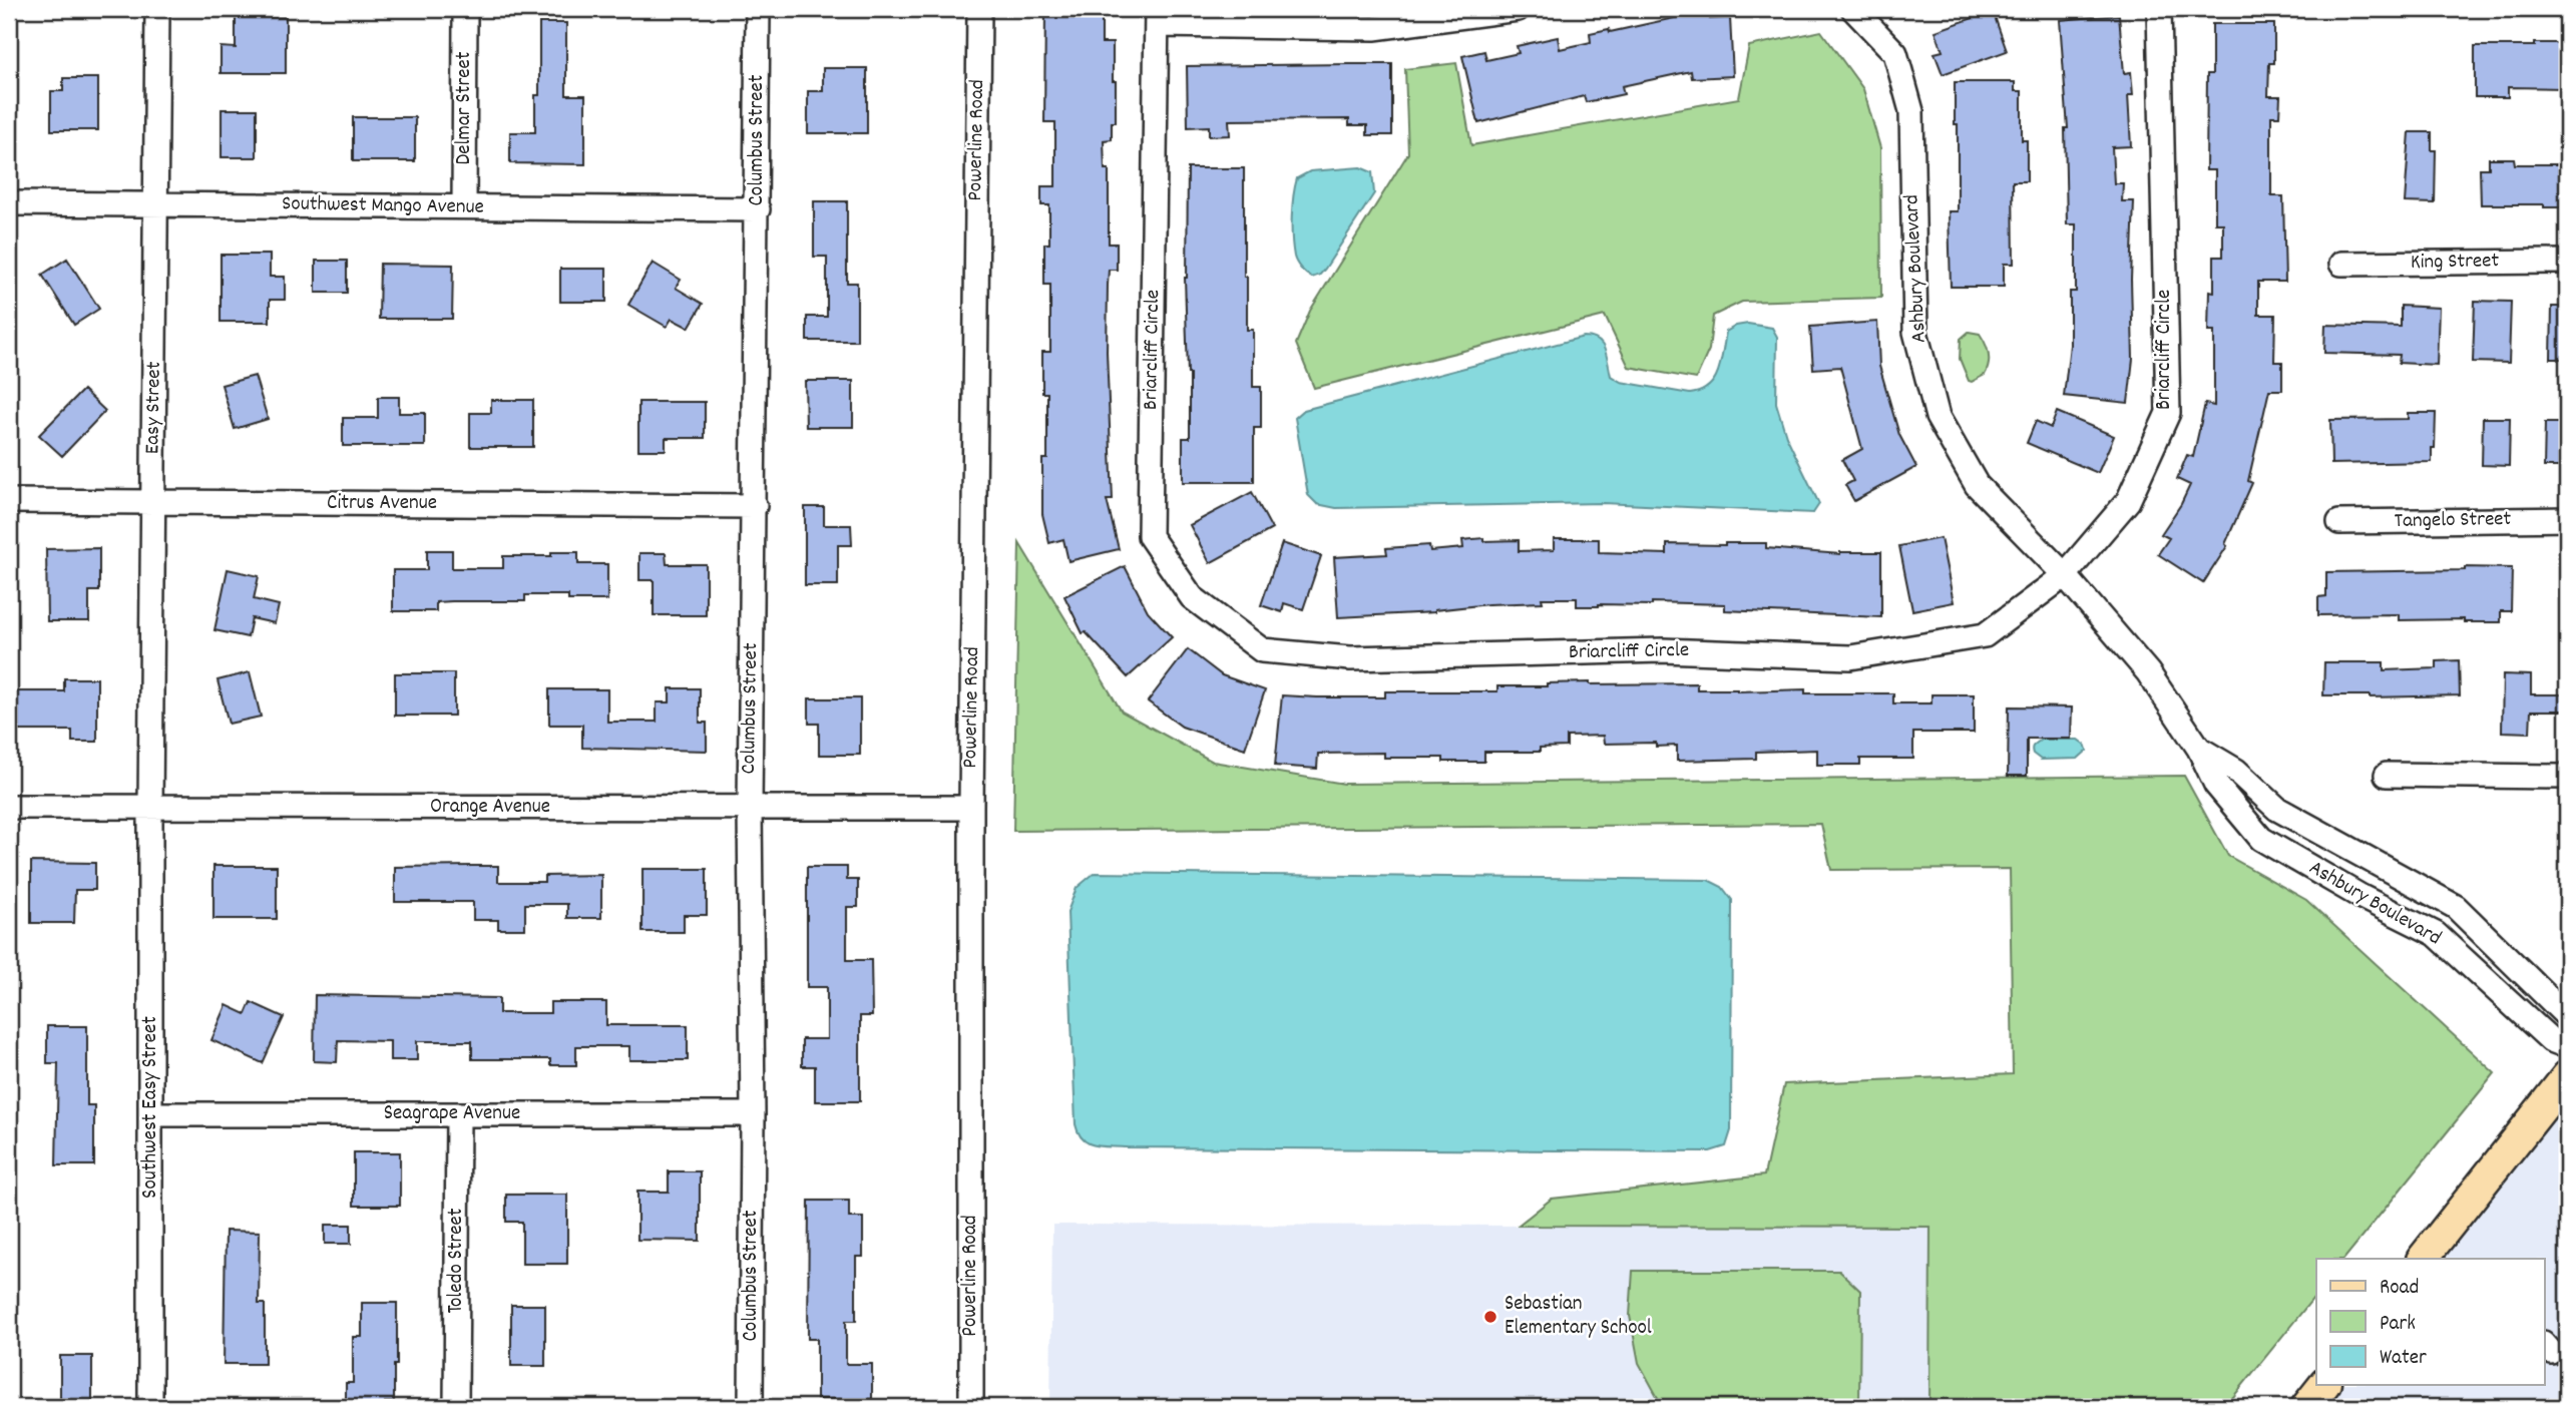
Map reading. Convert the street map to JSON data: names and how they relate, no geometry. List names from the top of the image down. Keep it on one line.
{"streets":{"street":["Delmar Street","Columbus Street","Powerline Road","Southwest Mango Avenue","King Street","Ashbury Boulevard","Briarcliff Circle","Easy Street","Citrus Avenue","Tangelo Street","Orange Avenue","Southwest Easy Street","Seagrape Avenue","Toledo Street"]},"crossings":[["Delmar Street","Southwest Mango Avenue"],["Columbus Street","Southwest Mango Avenue"],["Columbus Street","Citrus Avenue"],["Columbus Street","Orange Avenue"],["Columbus Street","Seagrape Avenue"],["Powerline Road","Orange Avenue"],["Southwest Mango Avenue","Easy Street"],["Ashbury Boulevard","Briarcliff Circle"],["Easy Street","Citrus Avenue"],["Easy Street","Orange Avenue"],["Easy Street","Southwest Easy Street"],["Orange Avenue","Southwest Easy Street"],["Southwest Easy Street","Seagrape Avenue"],["Seagrape Avenue","Toledo Street"]],"places":["Sebastian Elementary School"],"legend":["Road","Park","Water"]}
